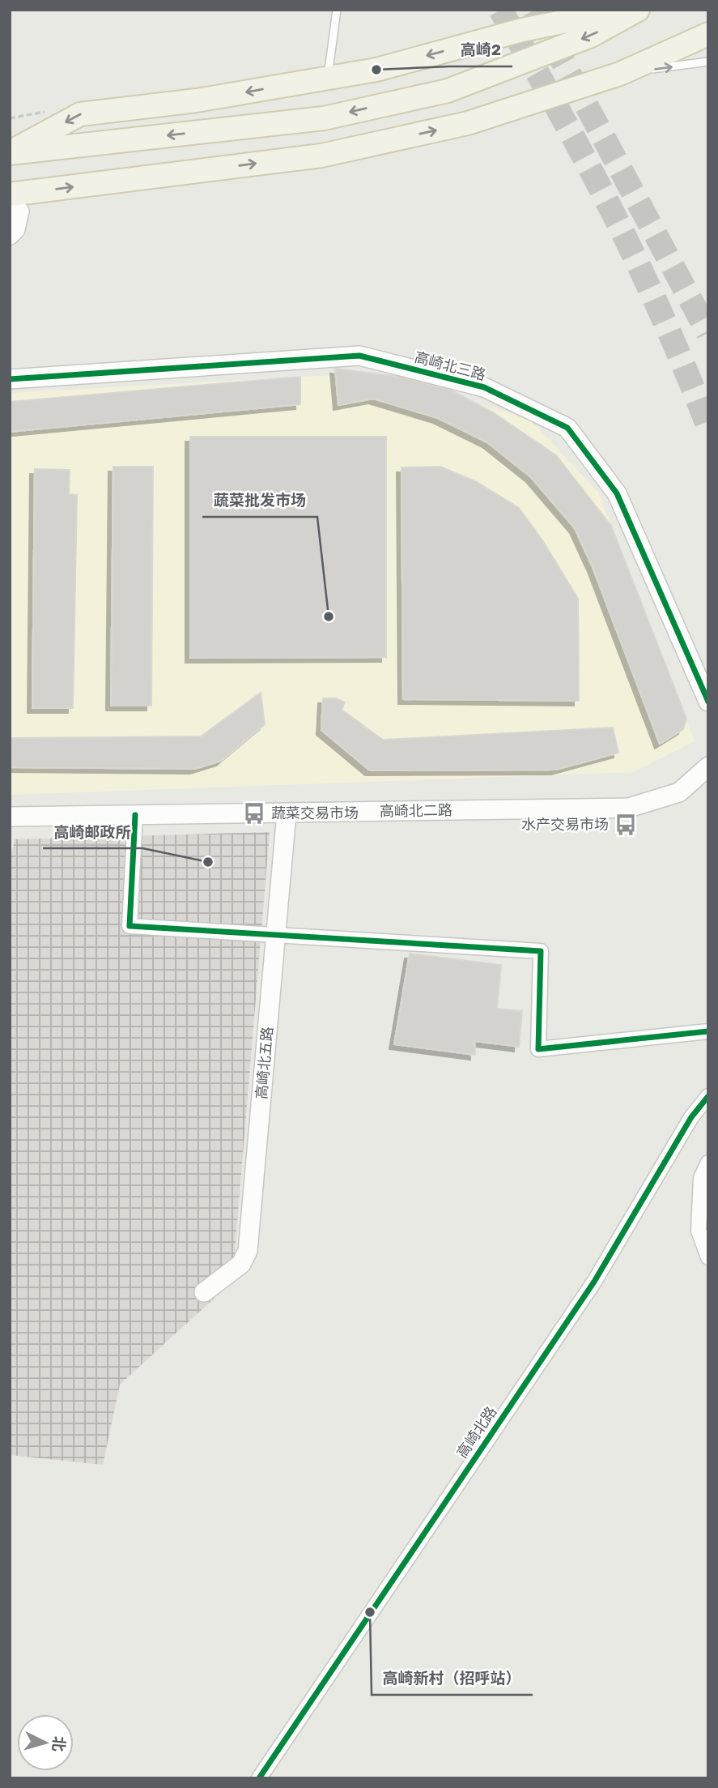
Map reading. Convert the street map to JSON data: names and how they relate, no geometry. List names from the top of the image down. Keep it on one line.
{"streets":{"street":["高崎北三路","高崎北二路","高崎北五路","高崎北路"]},"crossings":[["高崎北二路","高崎北五路"]],"places":{"other":["高崎2","蔬菜批发市场","高崎邮政所","高崎新村（招呼站）"],"bus stop":["蔬菜交易市场","水产交易市场"]},"north":"right"}
